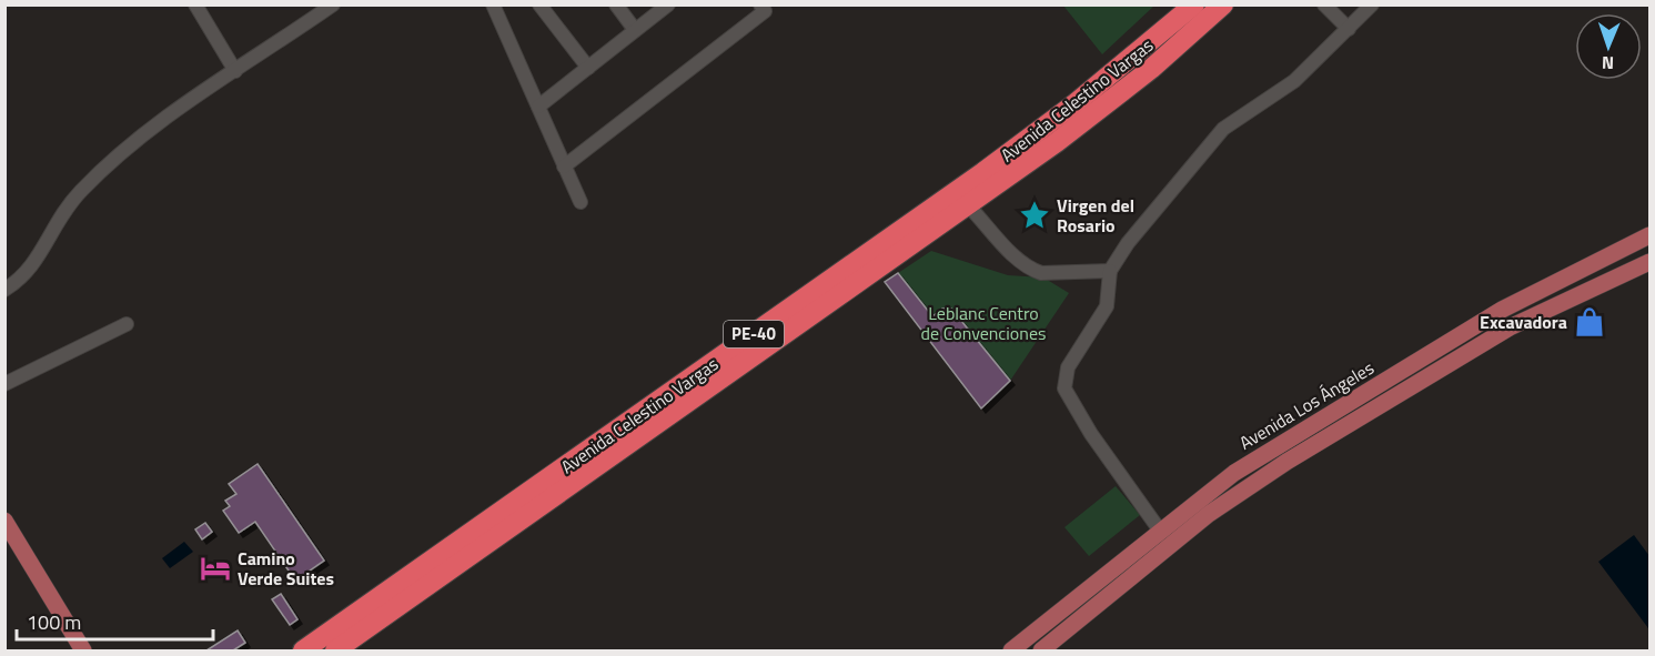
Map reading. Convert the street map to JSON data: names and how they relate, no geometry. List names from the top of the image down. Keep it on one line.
{"streets":{"highway":["Avenida Celestino Vargas","PE-40"],"main road":["Avenida Los Ángeles"]},"parks":["Leblanc Centro de Convenciones"],"places":{"place":["Virgen del Rosario"],"shop":["Excavadora"],"hotel":["Camino Verde Suites"]},"scale_bar":"100 m","north":"bottom"}
